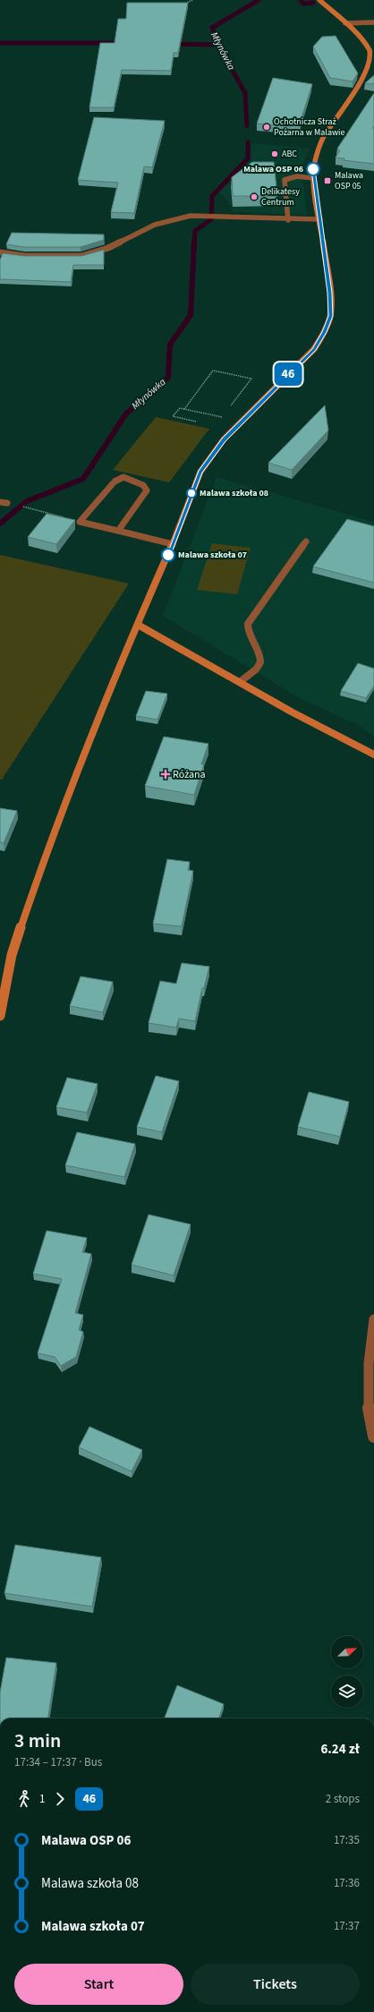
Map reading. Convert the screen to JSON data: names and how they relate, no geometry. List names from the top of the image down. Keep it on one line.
{"water":["Młynówka"],"places":{"other":["Ochotnicza Straż Pożarna w Malawie","ABC","Malawa OSP 06","Delikatesy Centrum","Malawa szkoła 08","Malawa szkoła 07"],"transit":["Malawa OSP 05"],"health":["Różana"]},"lines":["bus line 46"],"north":"top right","page":{"on_map":"46","heading":["3 min","17:34 – 17:37 · Bus","6.24 zł"],"legs":["1","46","2 stops"],"list":[{"name":"Malawa OSP 06","value":"17:35"},{"name":"Malawa szkoła 08","value":"17:36"},{"name":"Malawa szkoła 07","value":"17:37"}],"buttons":["Start","Tickets"]}}
